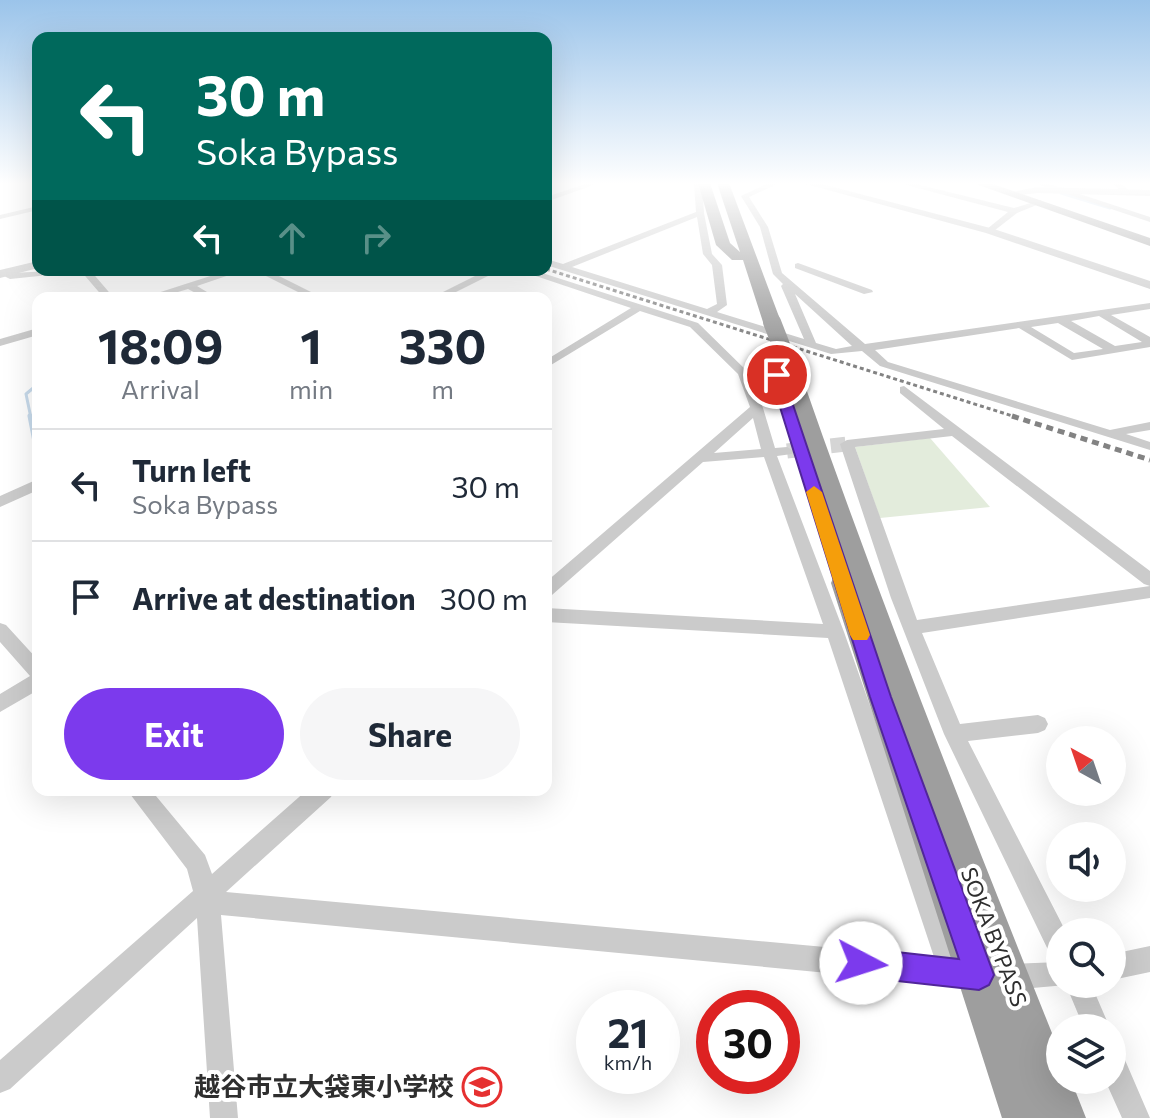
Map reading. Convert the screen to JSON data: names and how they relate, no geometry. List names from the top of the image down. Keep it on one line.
{"streets":{"highway":["SOKA BYPASS"]},"places":{"school or university":["越谷市立大袋東小学校"]},"north":"top left","page":{"turn":["30 m","Soka Bypass"],"eta":["18:09","Arrival","1","min","330","m"],"list":[{"name":"Turn left","note":"Soka Bypass","value":"30 m"},{"name":"Arrive at destination","value":"300 m"}],"buttons":["Exit","Share"],"speed":"21 km/h","limit":"30"}}
